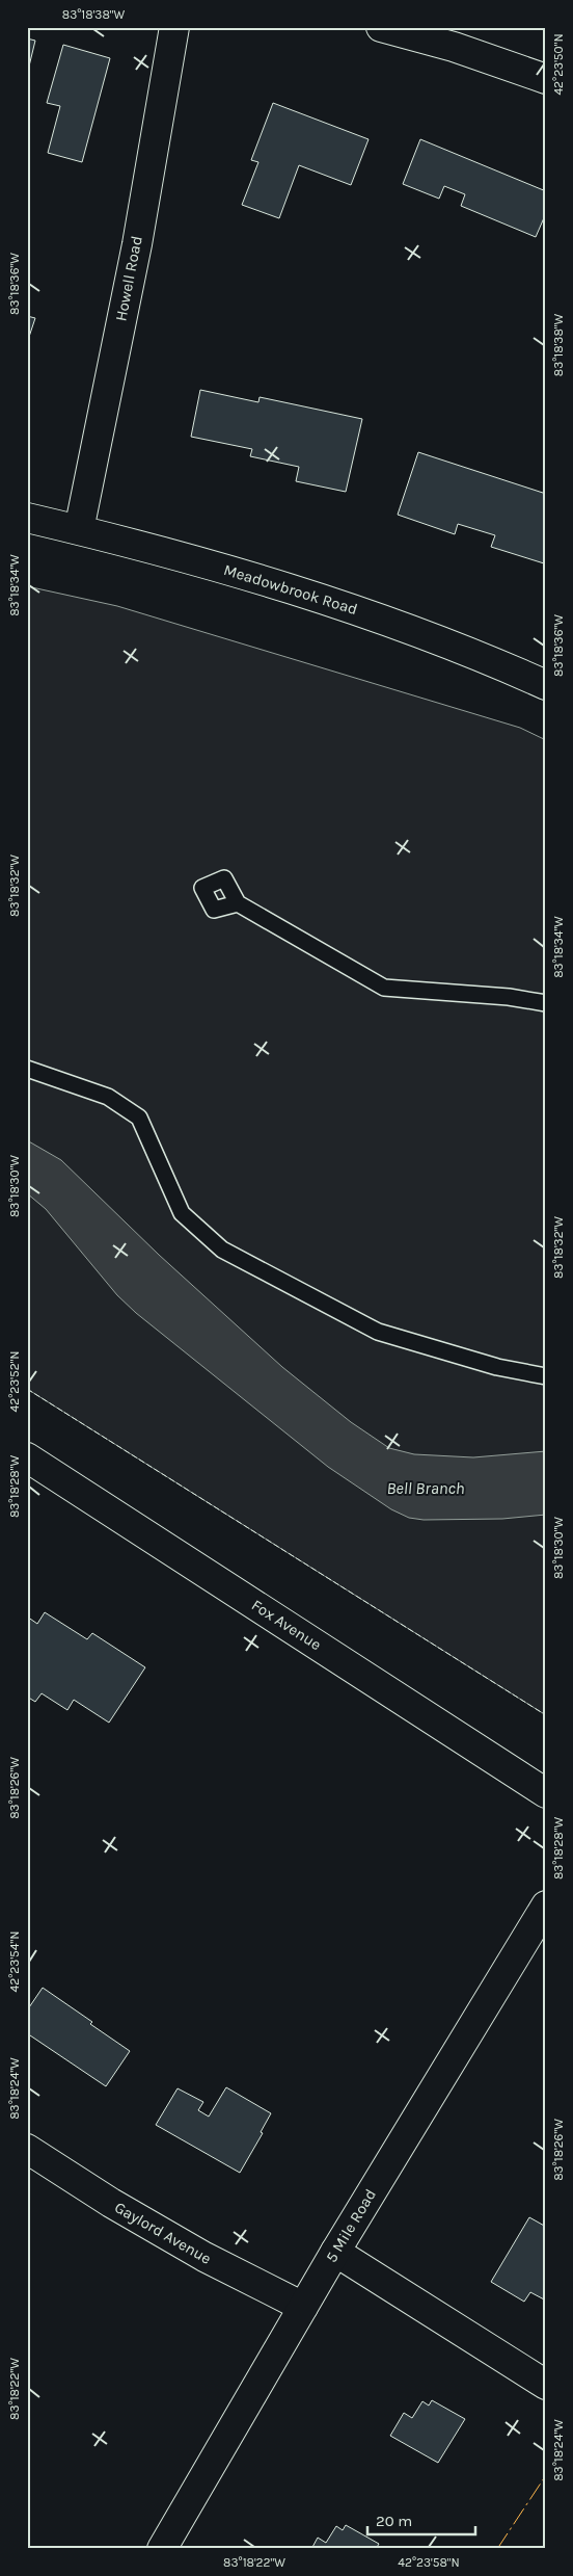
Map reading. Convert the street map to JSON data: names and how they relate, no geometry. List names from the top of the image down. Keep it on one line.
{"streets":{"street":["Howell Road","Meadowbrook Road","Fox Avenue","5 Mile Road","Gaylord Avenue"]},"crossings":[["Howell Road","Meadowbrook Road"],["5 Mile Road","Gaylord Avenue"]],"water":["Bell Branch"],"scale_bar":"20 m","coordinates":["83°18'38\"W","42°23'50\"N","83°18'36\"W","83°18'34\"W","83°18'32\"W","83°18'30\"W","42°23'52\"N","83°18'28\"W","83°18'26\"W","42°23'54\"N","83°18'24\"W","83°18'22\"W","42°23'58\"N"]}
